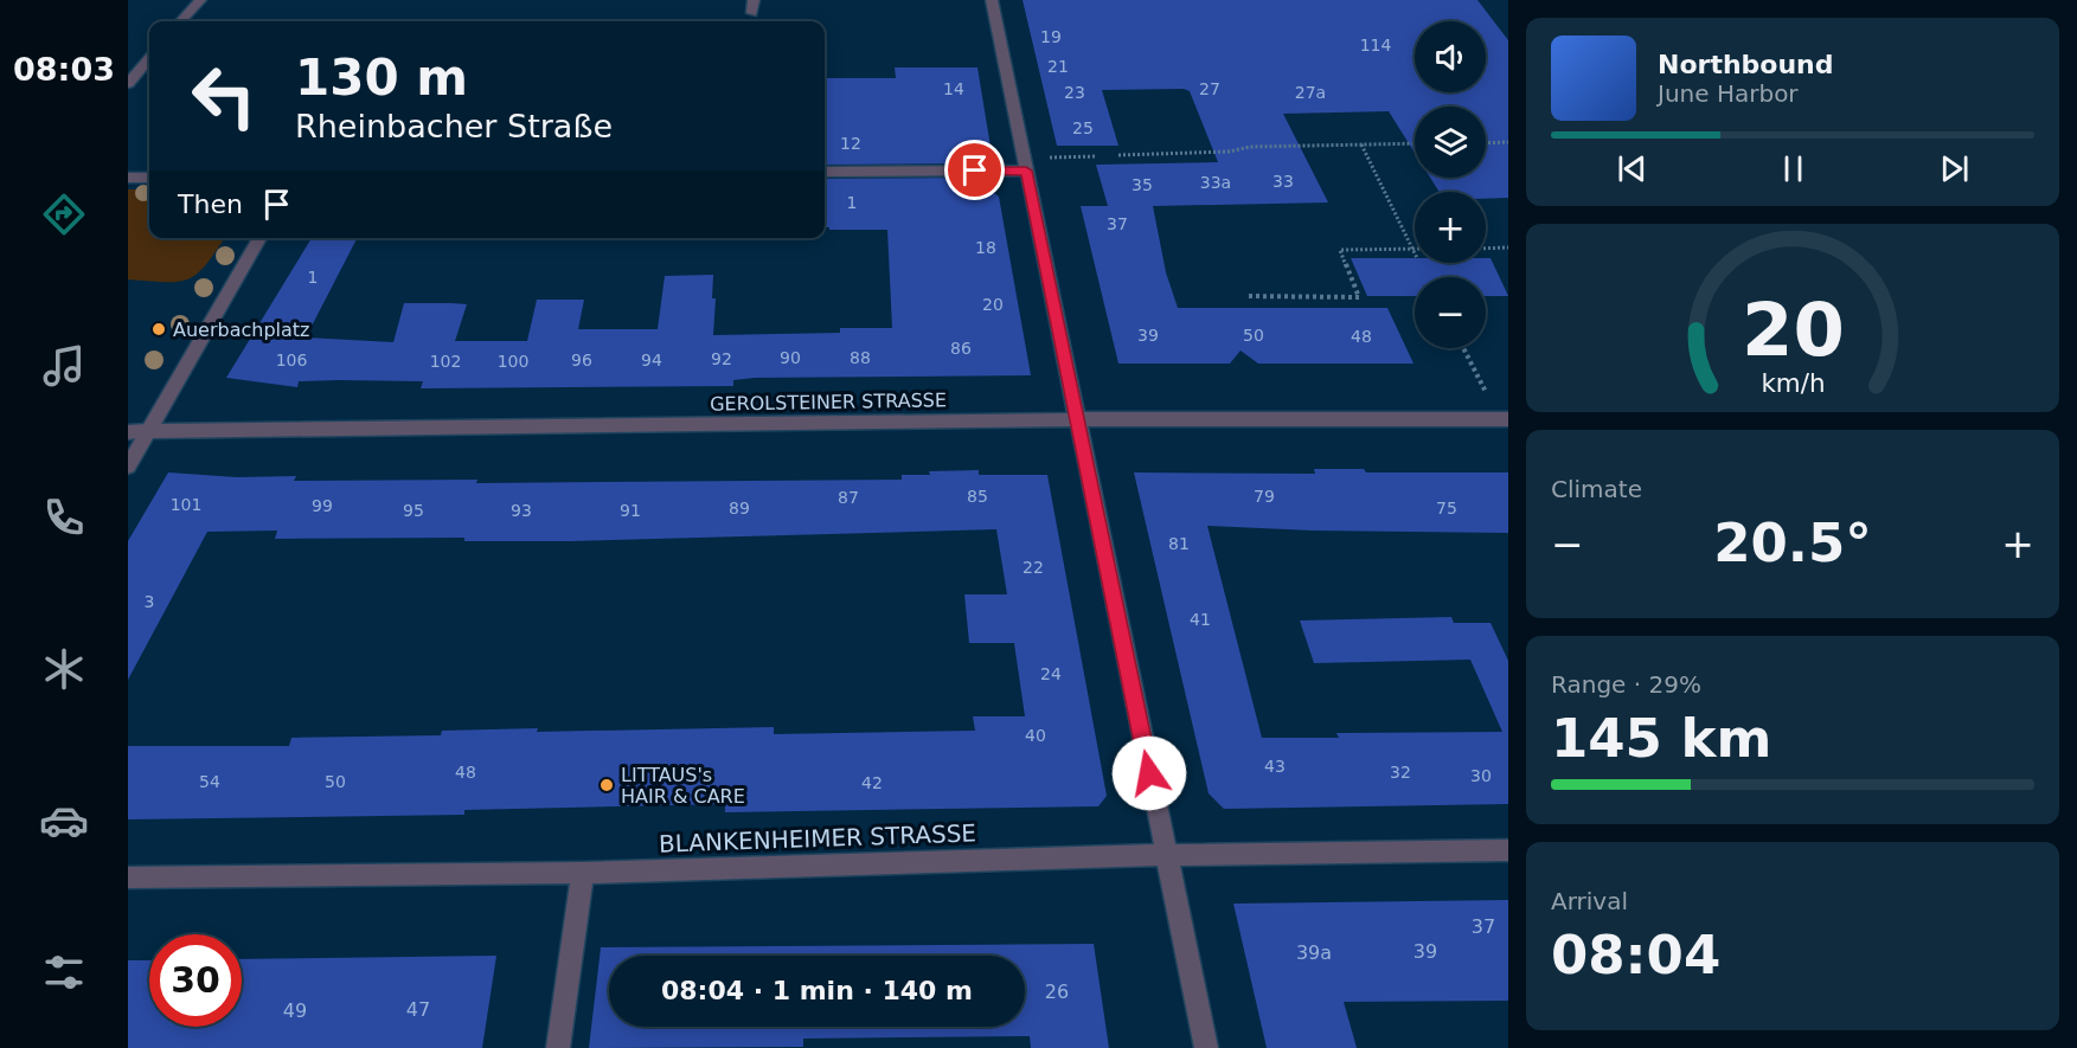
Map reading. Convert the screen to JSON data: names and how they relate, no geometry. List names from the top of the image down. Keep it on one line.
{"streets":{"street":["GEROLSTEINER STRASSE","BLANKENHEIMER STRASSE"]},"places":["Auerbachplatz","LITTAUS's HAIR & CARE"],"house_numbers":["19","114","21","14","27","23","27a","25","12","33","33a","35","1","37","18","1","20","39","50","48","86","90","88","92","106","96","94","102","100","85","79","87","101","99","89","75","95","93","91","81","22","3","41","24","40","43","48","32","30","54","50","42","37","39","39a","26","47","49"],"page":{"tabs":"08:03","map_buttons":["+","−"],"turn":["130 m","Rheinbacher Straße"],"song":["Northbound","June Harbor"],"then":"Then","tile":["Climate",["Range · 29%","145 km"],["Arrival","08:04"]],"heat":["−","20.5°","+"],"limit":"30","trip":"08:04 · 1 min · 140 m","gauge":["20","km/h"]}}
